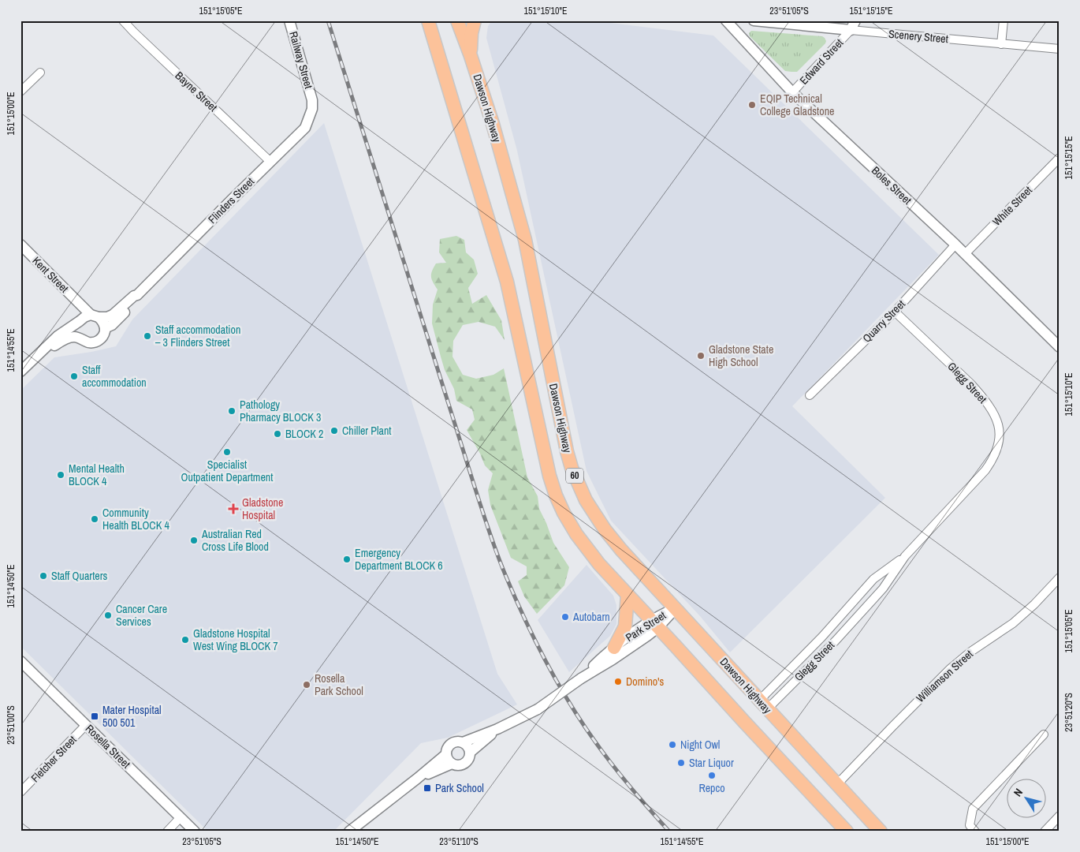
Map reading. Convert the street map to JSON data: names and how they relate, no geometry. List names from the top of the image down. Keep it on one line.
{"streets":{"highway":["Dawson Highway","60"],"street":["Scenery Street","Railway Street","Edward Street","Bayne Street","Boles Street","Flinders Street","White Street","Kent Street","Quarry Street","Glegg Street","Park Street","Williamson Street","Rosella Street","Fletcher Street"]},"crossings":[["Scenery Street","Edward Street"],["Railway Street","Flinders Street"],["Edward Street","Boles Street"],["Bayne Street","Flinders Street"],["Dawson Highway","Glegg Street"],["Dawson Highway","Park Street"],["Dawson Highway","Williamson Street"],["Boles Street","White Street"],["Boles Street","Quarry Street"],["Flinders Street","Kent Street"],["Quarry Street","Glegg Street"],["Rosella Street","Fletcher Street"]],"places":{"other":["EQIP Technical College Gladstone","Staff accommodation – 3 Flinders Street","Gladstone State High School","Staff accommodation","Pathology Pharmacy BLOCK 3","Chiller Plant","BLOCK 2","Specialist Outpatient Department","Mental Health BLOCK 4","Community Health BLOCK 4","Australian Red Cross Life Blood","Emergency Department BLOCK 6","Staff Quarters","Cancer Care Services","Autobarn","Gladstone Hospital West Wing BLOCK 7","Domino's","Rosella Park School","Night Owl","Star Liquor","Repco"],"health":["Gladstone Hospital"],"transit":["Mater Hospital 500 501","Park School"]},"north":"top left","coordinates":["151°15'05\"E","151°15'10\"E","23°51'05\"S","151°15'15\"E","151°15'00\"E","151°14'55\"E","151°14'50\"E","23°51'20\"S","23°51'00\"S","23°51'10\"S"]}
